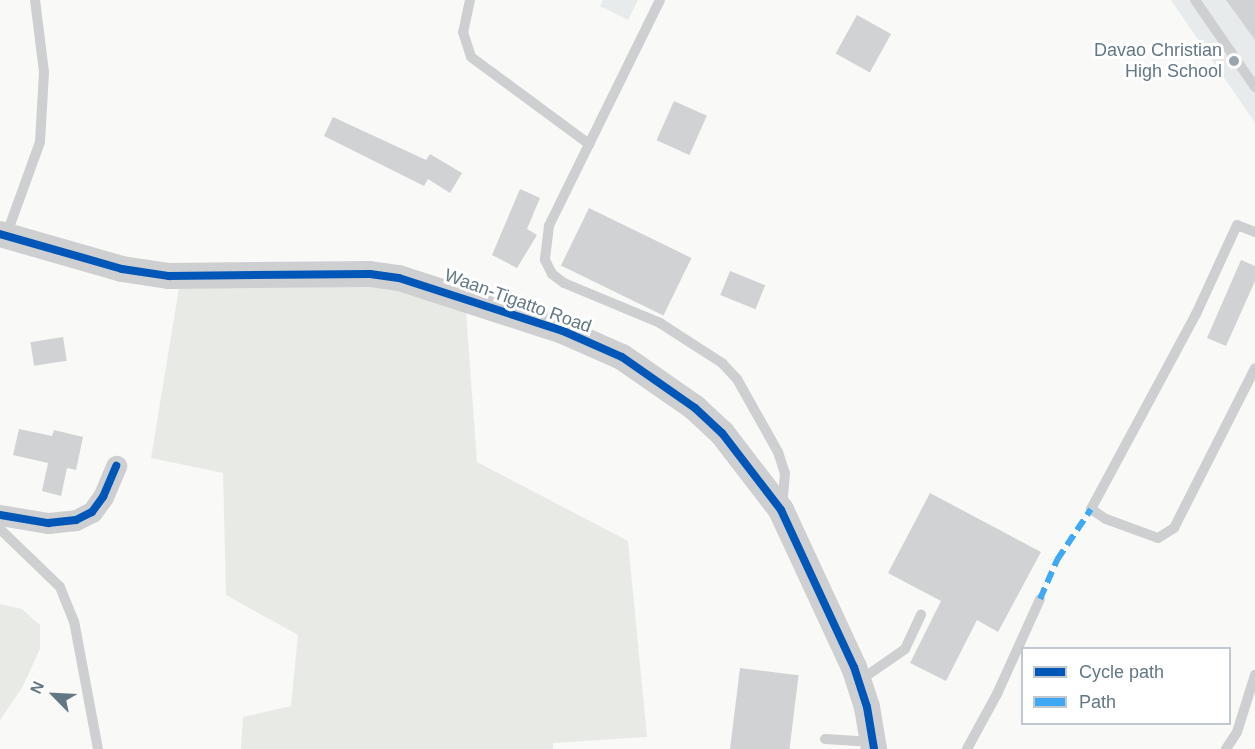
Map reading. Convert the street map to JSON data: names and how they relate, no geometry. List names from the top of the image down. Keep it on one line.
{"streets":{"street":["Waan-Tigatto Road"]},"places":["Davao Christian High School"],"legend":["Cycle path","Path"],"north":"top left"}
